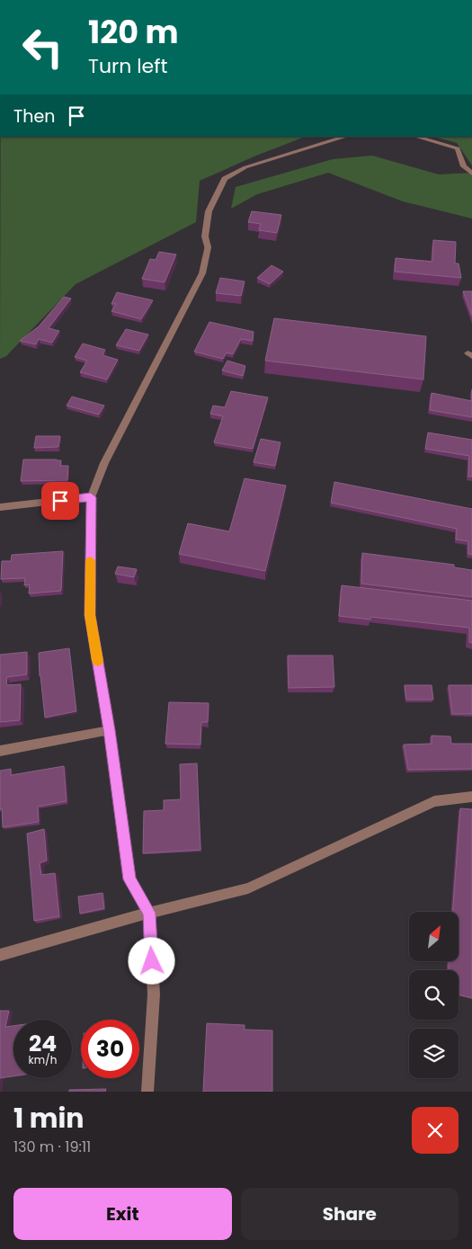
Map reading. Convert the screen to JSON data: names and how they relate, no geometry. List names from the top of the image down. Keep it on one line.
{"north":"top right","page":{"turn":["120 m","Turn left"],"then":"Then","speed":"24 km/h","limit":"30","heading":["1 min","130 m · 19:11"],"buttons":["Exit","Share"]}}
